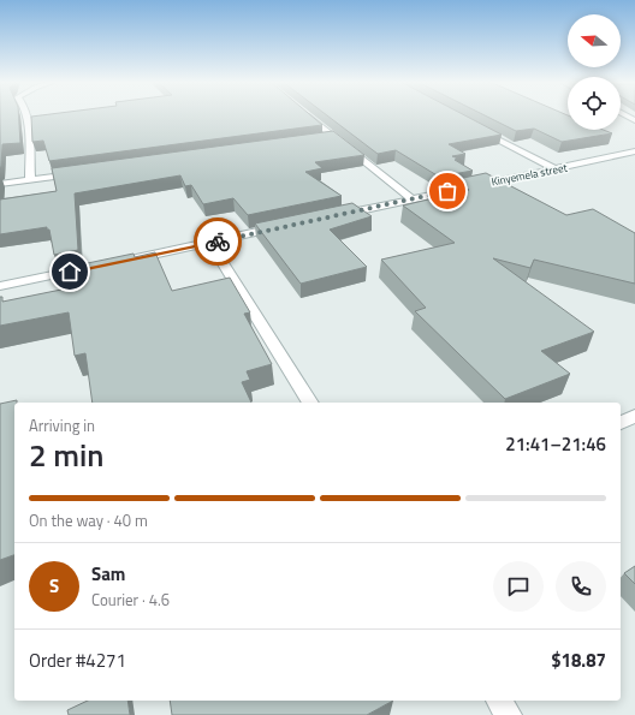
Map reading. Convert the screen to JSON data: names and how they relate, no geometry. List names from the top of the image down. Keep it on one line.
{"streets":{"street":["Kinyemela street"]},"north":"left","page":{"heading":["2 min","Arriving in","21:41–21:46"],"panel":["Sam","Courier · 4.6","Order #4271","$18.87"],"bar":"On the way · 40 m","round":"S"}}
